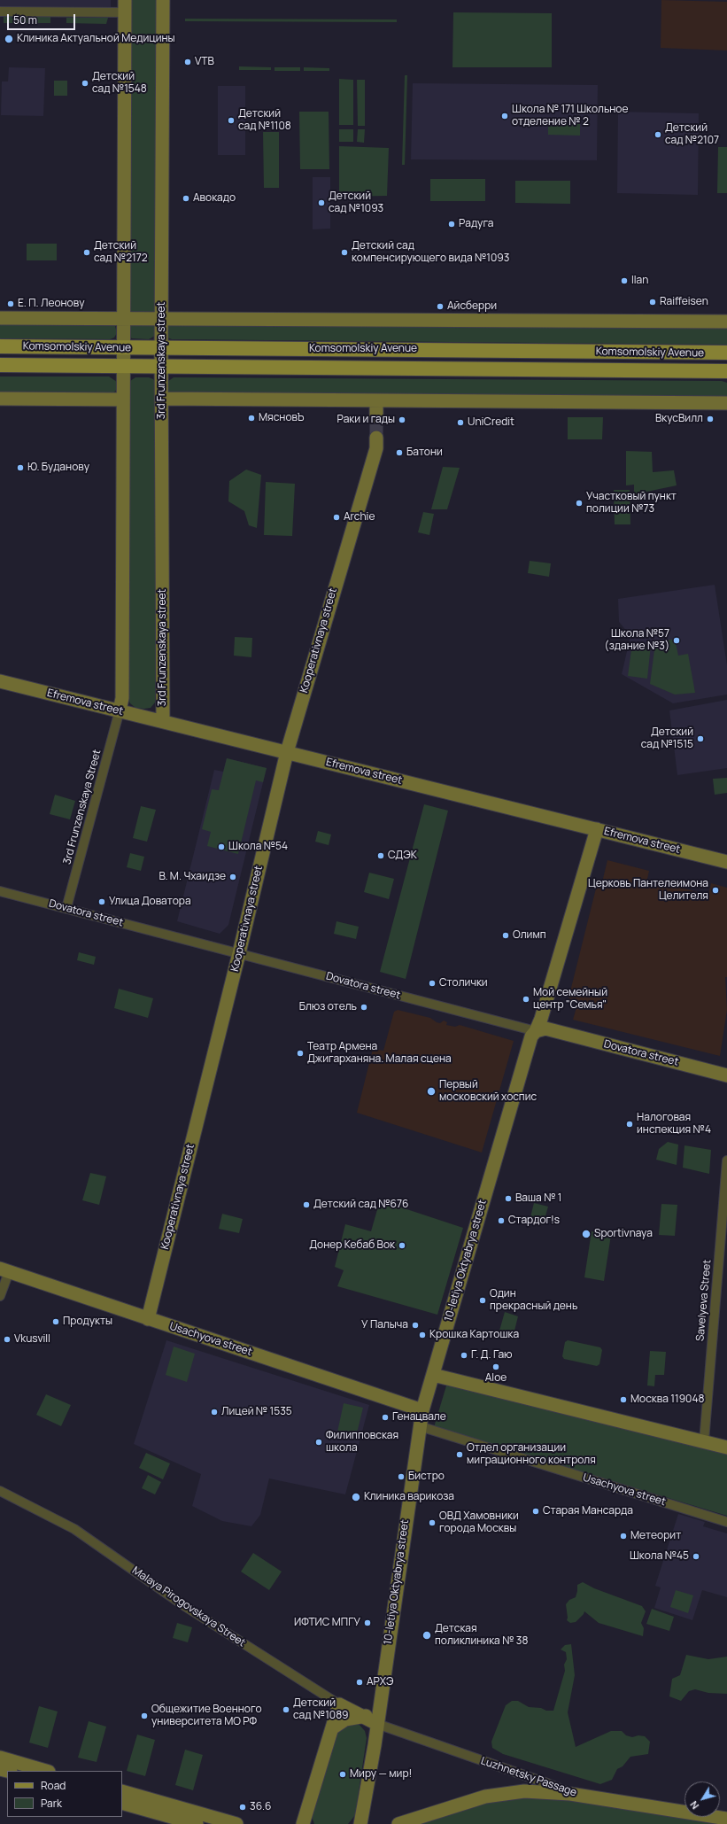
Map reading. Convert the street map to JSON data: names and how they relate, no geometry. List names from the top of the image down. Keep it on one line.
{"streets":{"main road":["Komsomolskiy Avenue"],"street":["3rd Frunzenskaya street","Kooperativnaya street","Efremova street","3rd Frunzenskaya Street","Dovatora street","10-letiya Oktyabrya street","Savelyeva Street","Usachyova street","Malaya Pirogovskaya Street","Luzhnetsky Passage"]},"crossings":[["Komsomolskiy Avenue","3rd Frunzenskaya street"],["3rd Frunzenskaya street","Efremova street"],["Kooperativnaya street","Efremova street"],["Kooperativnaya street","Dovatora street"],["Kooperativnaya street","Usachyova street"],["Efremova street","3rd Frunzenskaya Street"],["Efremova street","10-letiya Oktyabrya street"],["3rd Frunzenskaya Street","Dovatora street"],["Dovatora street","10-letiya Oktyabrya street"],["10-letiya Oktyabrya street","Usachyova street"],["10-letiya Oktyabrya street","Malaya Pirogovskaya Street"],["10-letiya Oktyabrya street","Luzhnetsky Passage"],["Malaya Pirogovskaya Street","Luzhnetsky Passage"]],"places":["Клиника Актуальной Медицины","VTB","Детский сад №1548","Школа № 171 Школьное отделение № 2","Детский сад №1108","Детский сад №2107","Авокадо","Детский сад №1093","Радуга","Детский сад №2172","Детский сад компенсирующего вида №1093","Ilan","Raiffeisen","Е. П. Леонову","Айсберри","МясновЪ","ВкусВилл","Раки и гады","UniCredit","Батони","Ю. Буданову","Участковый пункт полиции №73","Archie","Школа №57 (здание №3)","Детский сад №1515","Школа №54","СДЭК","В. М. Чхаидзе","Церковь Пантелеимона Целителя","Улица Доватора","Олимп","Столички","Мой семейный центр \"Семья\"","Блюз отель","Театр Армена Джигарханяна. Малая сцена","Первый московский хоспис","Налоговая инспекция №4","Ваша № 1","Детский сад №676","Стардог!s","Sportivnaya","Донер Кебаб Вок","Один прекрасный день","Продукты","У Палыча","Крошка Картошка","Vkusvill","Г. Д. Гаю","Aloe","Москва 119048","Лицей № 1535","Генацвале","Филипповская школа","Отдел организации миграционного контроля","Бистро","Клиника варикоза","Старая Мансарда","ОВД Хамовники города Москвы","Метеорит","Школа №45","ИФТИС МПГУ","Детская поликлиника № 38","АРХЭ","Детский сад №1089","Общежитие Военного университета МО РФ","Миру — мир!","36.6"],"legend":["Road","Park"],"scale_bar":"50 m","north":"bottom left"}
